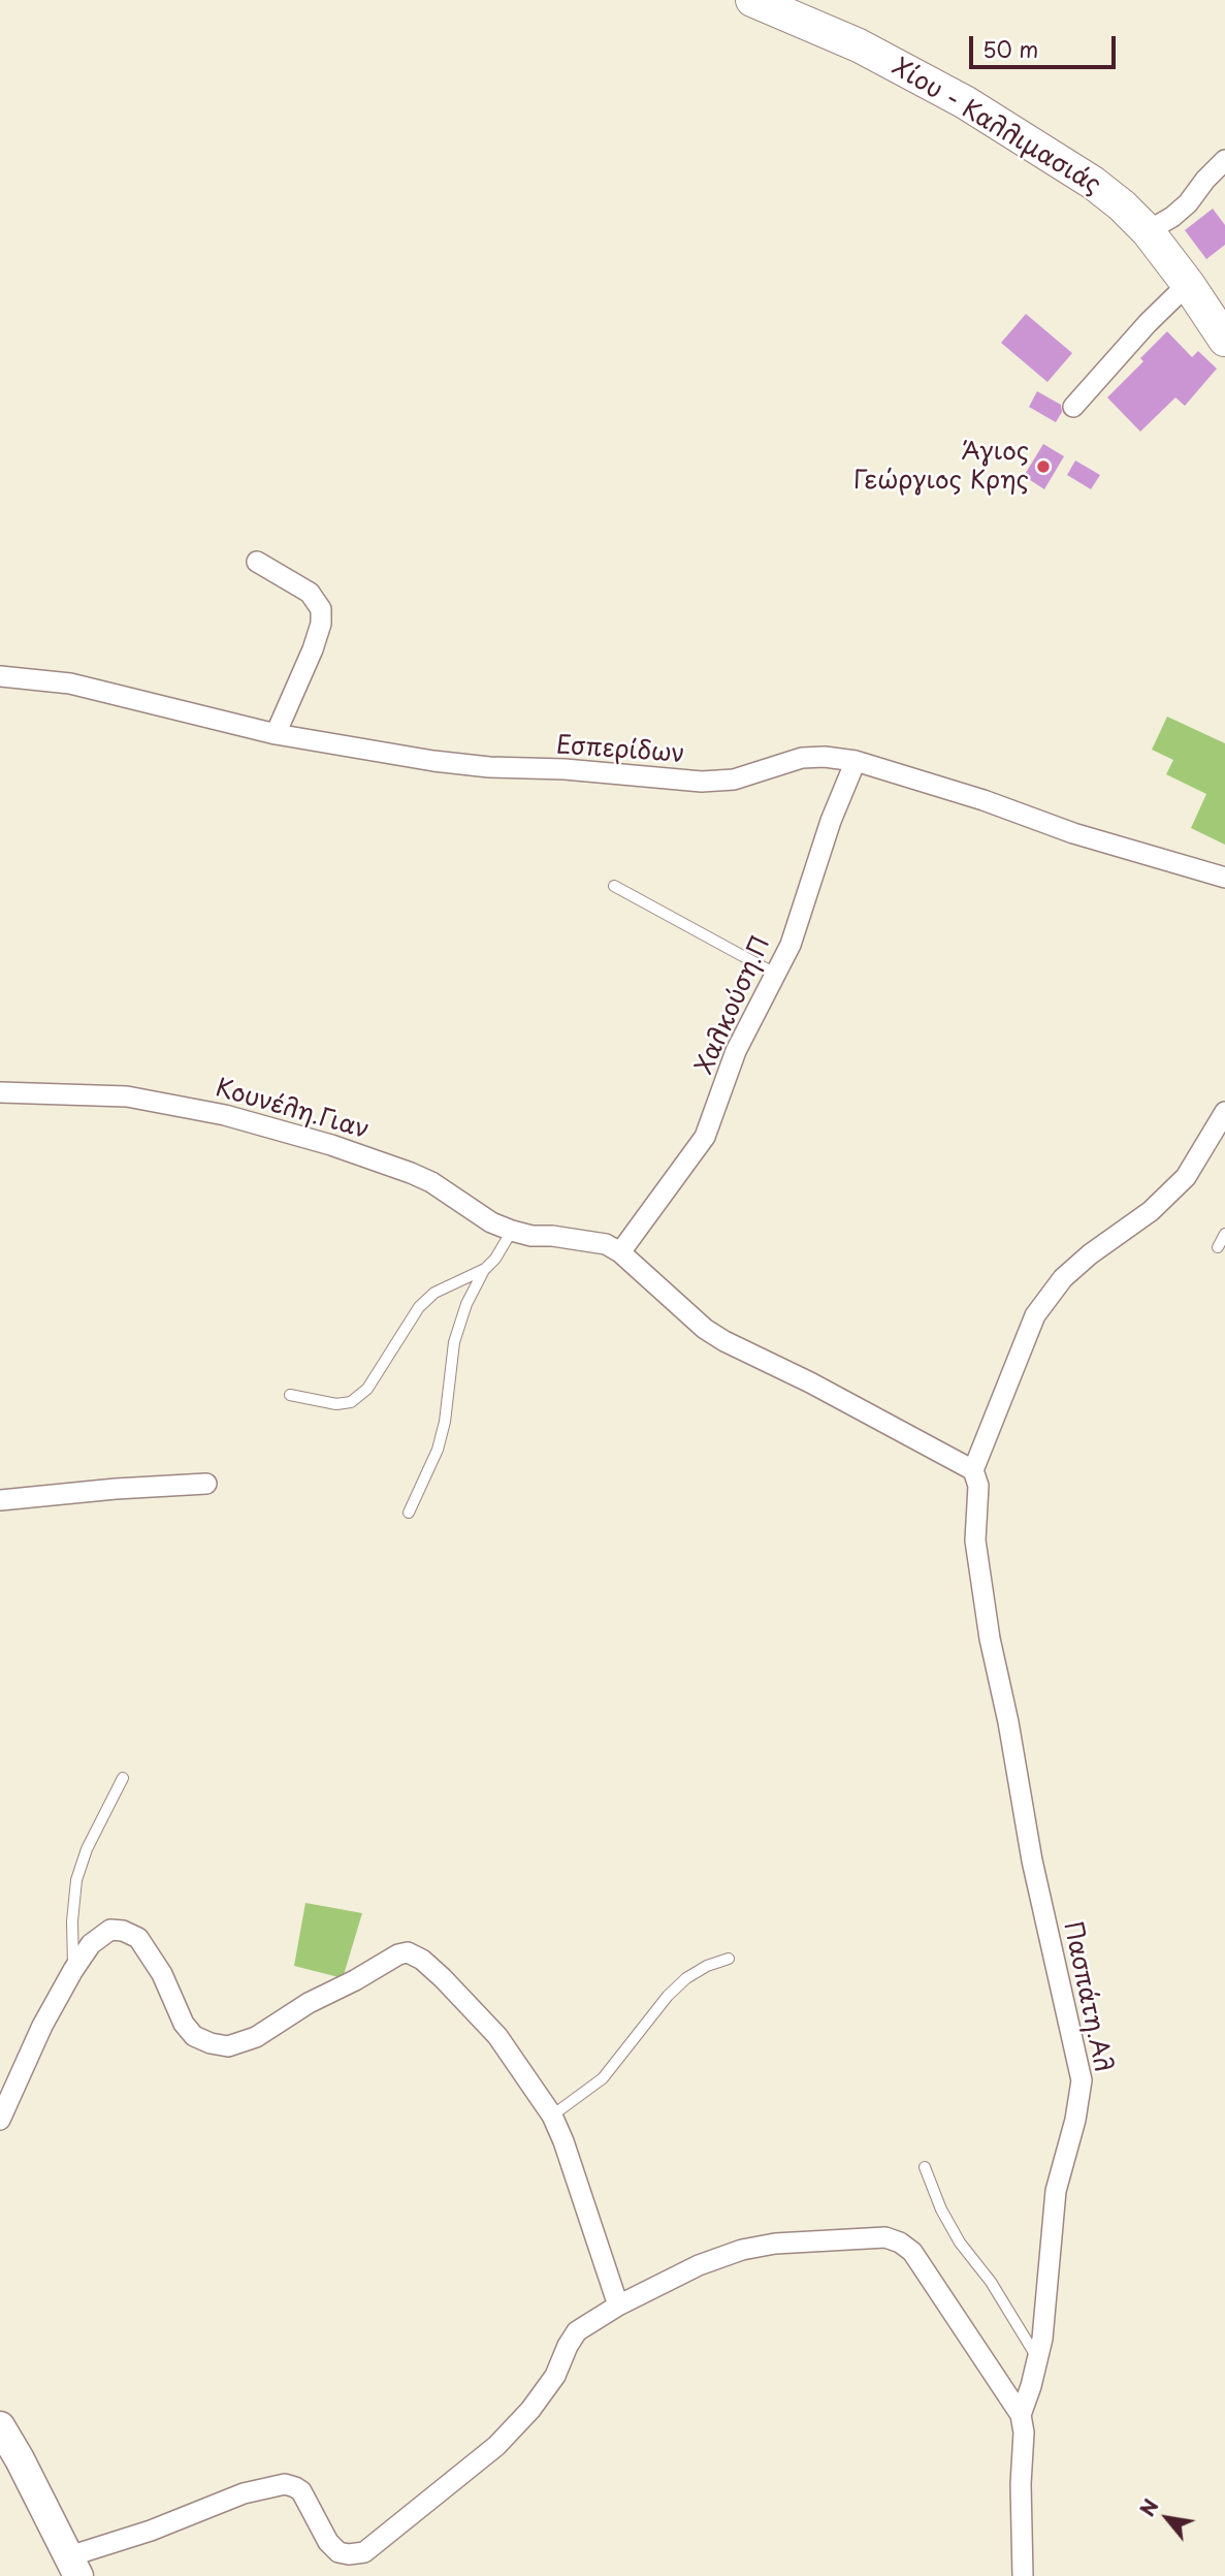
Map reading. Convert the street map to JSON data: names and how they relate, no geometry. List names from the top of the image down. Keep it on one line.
{"streets":{"main road":["Χίου - Καλλιμασιάς"],"street":["Εσπερίδων","Χαλκούση.Π","Κουνέλη.Γιαν","Πασπάτη.Αλ"]},"crossings":[["Εσπερίδων","Χαλκούση.Π"],["Χαλκούση.Π","Κουνέλη.Γιαν"]],"places":["Άγιος Γεώργιος Κρης"],"scale_bar":"50 m","north":"top left"}
